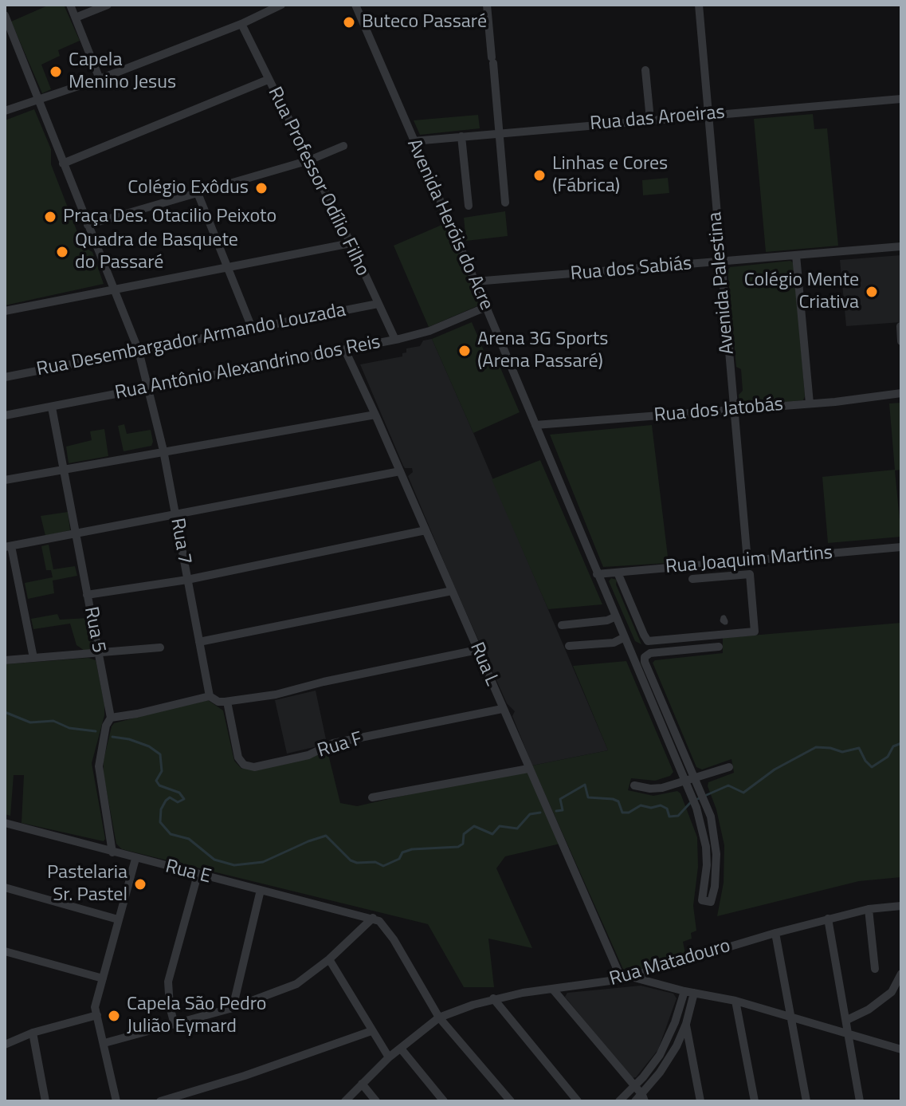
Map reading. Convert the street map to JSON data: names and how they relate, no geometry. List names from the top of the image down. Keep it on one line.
{"streets":{"street":["Rua das Aroeiras","Rua Professor Odílio Filho","Avenida Heróis do Acre","Rua dos Sabiás","Avenida Palestina","Rua Desembargador Armando Louzada","Rua Antônio Alexandrino dos Reis","Rua dos Jatobás","Rua 7","Rua Joaquim Martins","Rua 5","Rua L","Rua F","Rua E","Rua Matadouro"]},"crossings":[["Rua das Aroeiras","Avenida Heróis do Acre"],["Rua das Aroeiras","Avenida Palestina"],["Rua Professor Odílio Filho","Rua Desembargador Armando Louzada"],["Rua Professor Odílio Filho","Rua Antônio Alexandrino dos Reis"],["Avenida Heróis do Acre","Rua dos Sabiás"],["Avenida Heróis do Acre","Rua Antônio Alexandrino dos Reis"],["Avenida Heróis do Acre","Rua dos Jatobás"],["Avenida Heróis do Acre","Rua Joaquim Martins"],["Rua dos Sabiás","Avenida Palestina"],["Avenida Palestina","Rua dos Jatobás"],["Avenida Palestina","Rua Joaquim Martins"],["Rua Desembargador Armando Louzada","Rua 7"],["Rua Antônio Alexandrino dos Reis","Rua 7"],["Rua Antônio Alexandrino dos Reis","Rua 5"],["Rua Antônio Alexandrino dos Reis","Rua L"],["Rua 5","Rua E"],["Rua L","Rua F"],["Rua L","Rua Matadouro"]],"places":["Buteco Passaré","Capela Menino Jesus","Linhas e Cores (Fábrica)","Colégio Exôdus","Praça Des. Otacilio Peixoto","Quadra de Basquete do Passaré","Colégio Mente Criativa","Arena 3G Sports (Arena Passaré)","Pastelaria Sr. Pastel","Capela São Pedro Julião Eymard"]}
